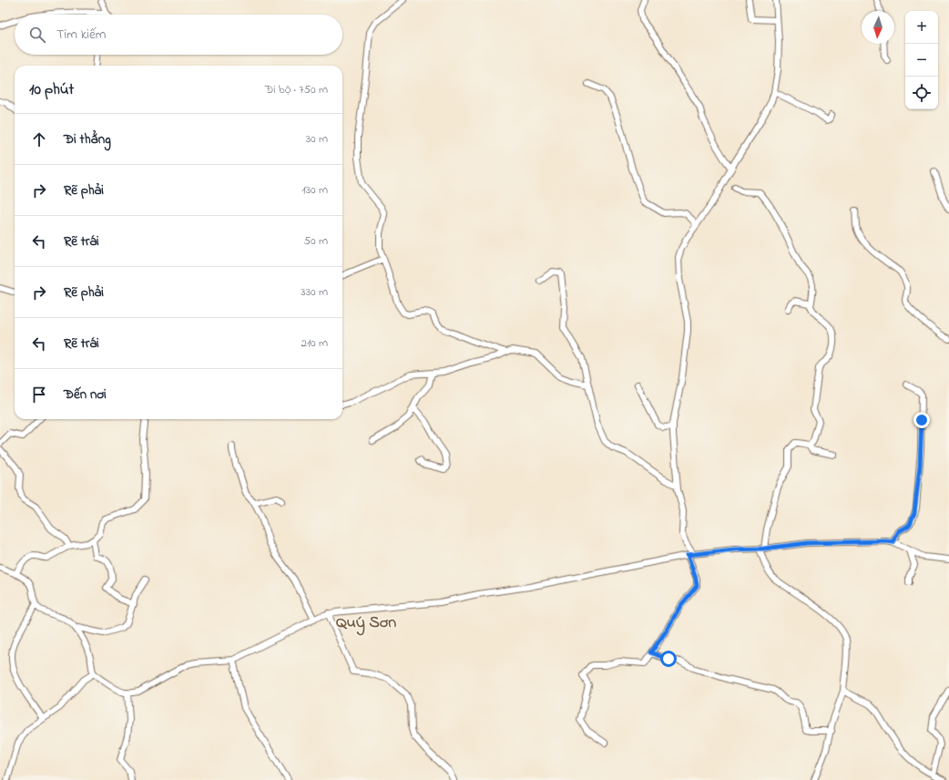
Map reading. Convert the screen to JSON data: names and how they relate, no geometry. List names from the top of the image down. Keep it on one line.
{"districts":["Quý Sơn"],"north":"bottom","page":{"map_buttons":["+","−"],"search":"Tìm kiếm","heading":["10 phút","Đi bộ · 750 m"],"list":[["Đi thẳng","30 m"],["Rẽ phải","130 m"],["Rẽ trái","50 m"],["Rẽ phải","330 m"],["Rẽ trái","210 m"],"Đến nơi"]}}
